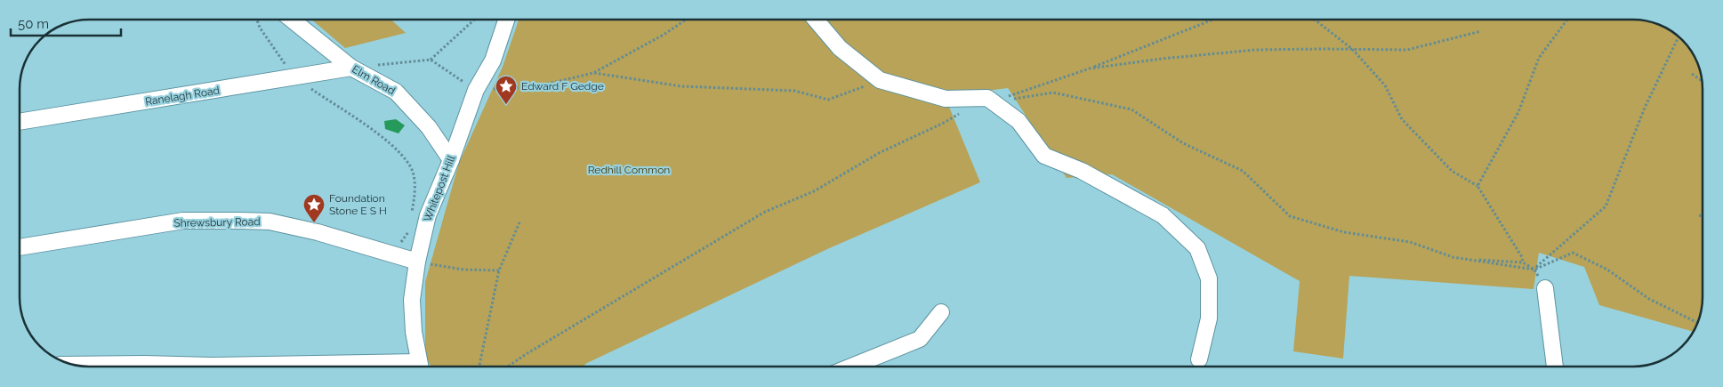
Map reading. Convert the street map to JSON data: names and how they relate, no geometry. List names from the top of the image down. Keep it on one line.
{"streets":{"street":["Elm Road","Ranelagh Road","Whitepost Hill","Shrewsbury Road"]},"crossings":[["Elm Road","Ranelagh Road"],["Elm Road","Whitepost Hill"],["Whitepost Hill","Shrewsbury Road"]],"parks":["Redhill Common"],"places":{"place":["Edward F Gedge","Foundation Stone E S H"]},"scale_bar":"50 m"}
